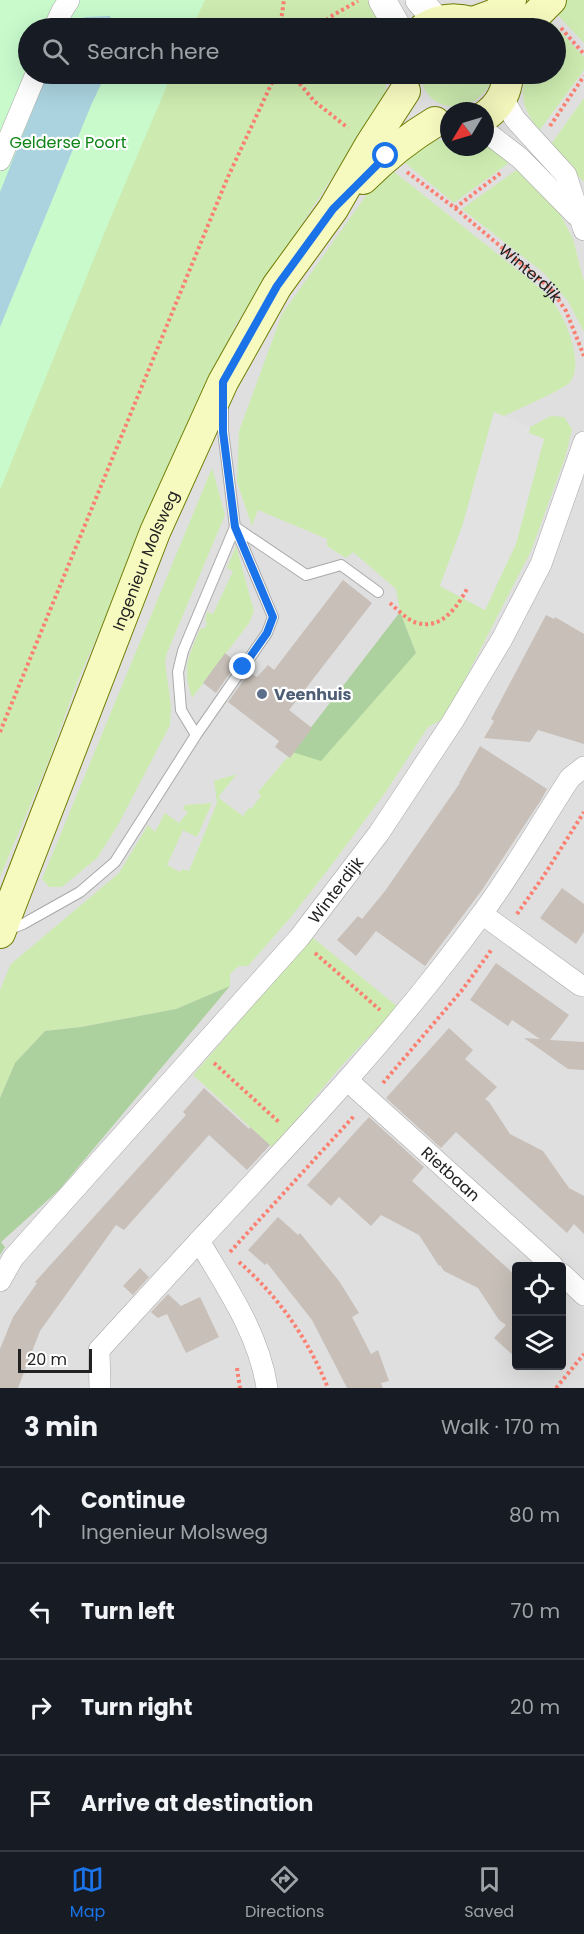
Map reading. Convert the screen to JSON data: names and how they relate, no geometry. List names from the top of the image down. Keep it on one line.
{"streets":{"main road":["Ingenieur Molsweg"],"street":["Winterdijk","Rietbaan"]},"parks":["Gelderse Poort"],"places":["Veenhuis"],"scale_bar":"20 m","north":"bottom left","page":{"search":"Search here","scale":"20 m","heading":["3 min","Walk · 170 m"],"list":[["Continue","Ingenieur Molsweg","80 m"],["Turn left","70 m"],["Turn right","20 m"],"Arrive at destination"],"nav":["Map","Directions","Saved"]}}
